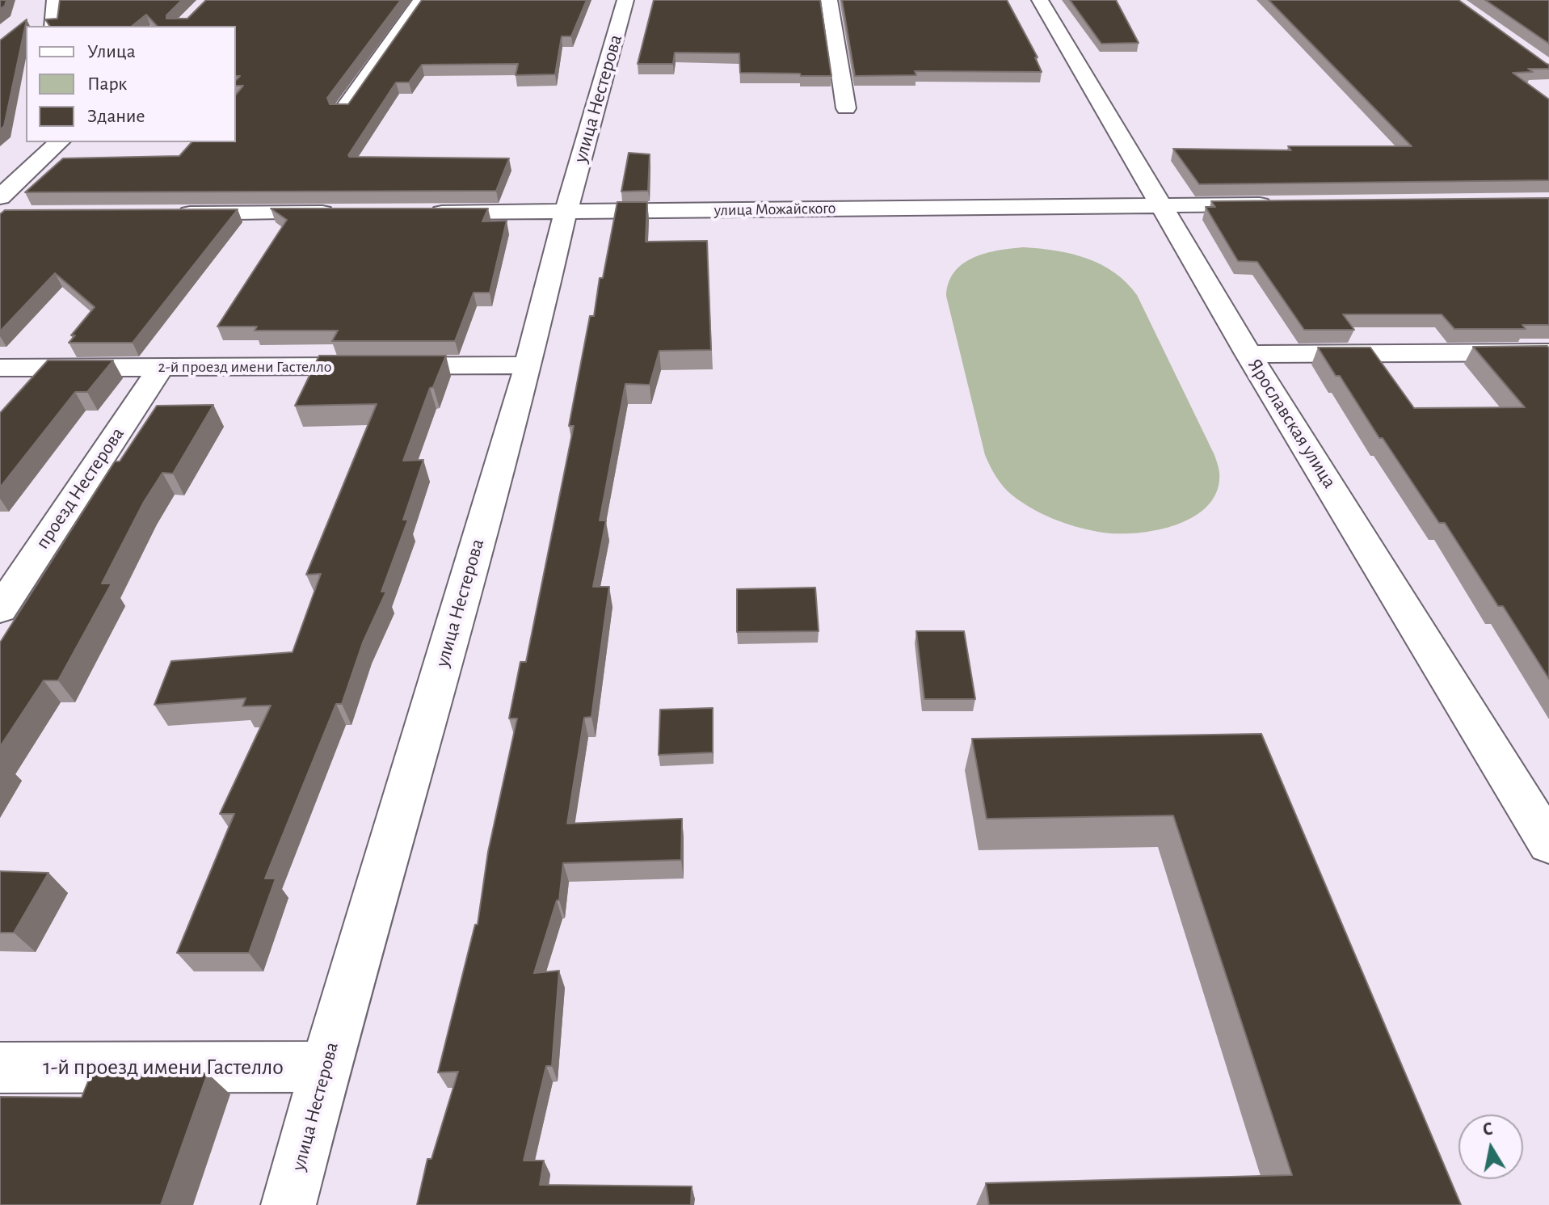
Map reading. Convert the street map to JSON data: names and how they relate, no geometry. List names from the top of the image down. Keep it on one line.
{"streets":{"street":["улица Нестерова","улица Можайского","2-й проезд имени Гастелло","Ярославская улица","проезд Нестерова","1-й проезд имени Гастелло"]},"crossings":[["улица Нестерова","улица Можайского"],["улица Нестерова","2-й проезд имени Гастелло"],["улица Нестерова","1-й проезд имени Гастелло"],["улица Можайского","Ярославская улица"],["2-й проезд имени Гастелло","проезд Нестерова"]],"legend":["Улица","Парк","Здание"],"north":"top"}
